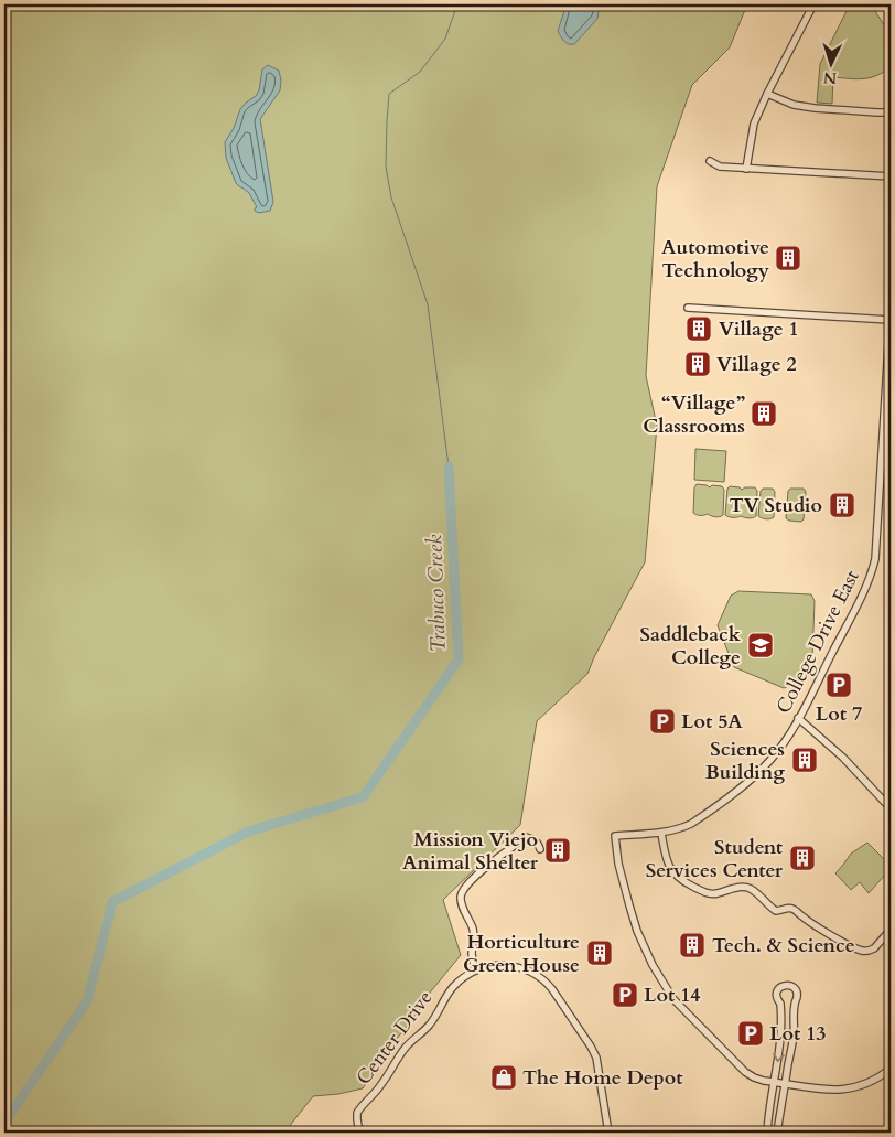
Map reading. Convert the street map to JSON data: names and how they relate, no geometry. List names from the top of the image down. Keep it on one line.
{"streets":{"street":["College Drive East","Center Drive"]},"water":["Trabuco Creek"],"places":{"building":["Automotive Technology","Village 1","Village 2","“Village” Classrooms","TV Studio","Sciences Building","Mission Viejo Animal Shelter","Student Services Center","Tech. & Science","Horticulture Green House"],"school or university":["Saddleback College"],"parking":["Lot 7","Lot 5A","Lot 14","Lot 13"],"shop":["The Home Depot"]},"north":"bottom"}
